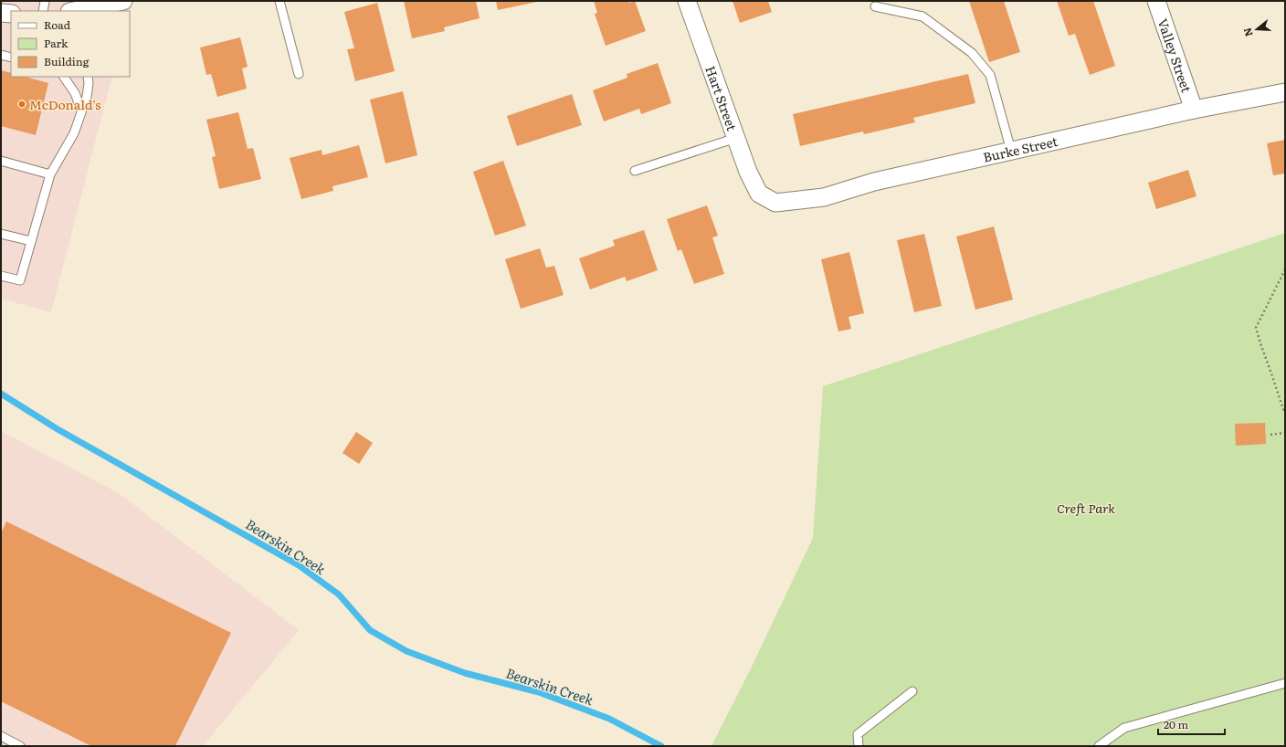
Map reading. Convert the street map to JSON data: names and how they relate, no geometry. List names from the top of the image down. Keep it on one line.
{"streets":{"street":["Valley Street","Hart Street","Burke Street"]},"crossings":[["Valley Street","Burke Street"],["Hart Street","Burke Street"]],"water":["Bearskin Creek"],"parks":["Creft Park"],"places":["McDonald's"],"legend":["Road","Park","Building"],"scale_bar":"20 m","north":"left"}
